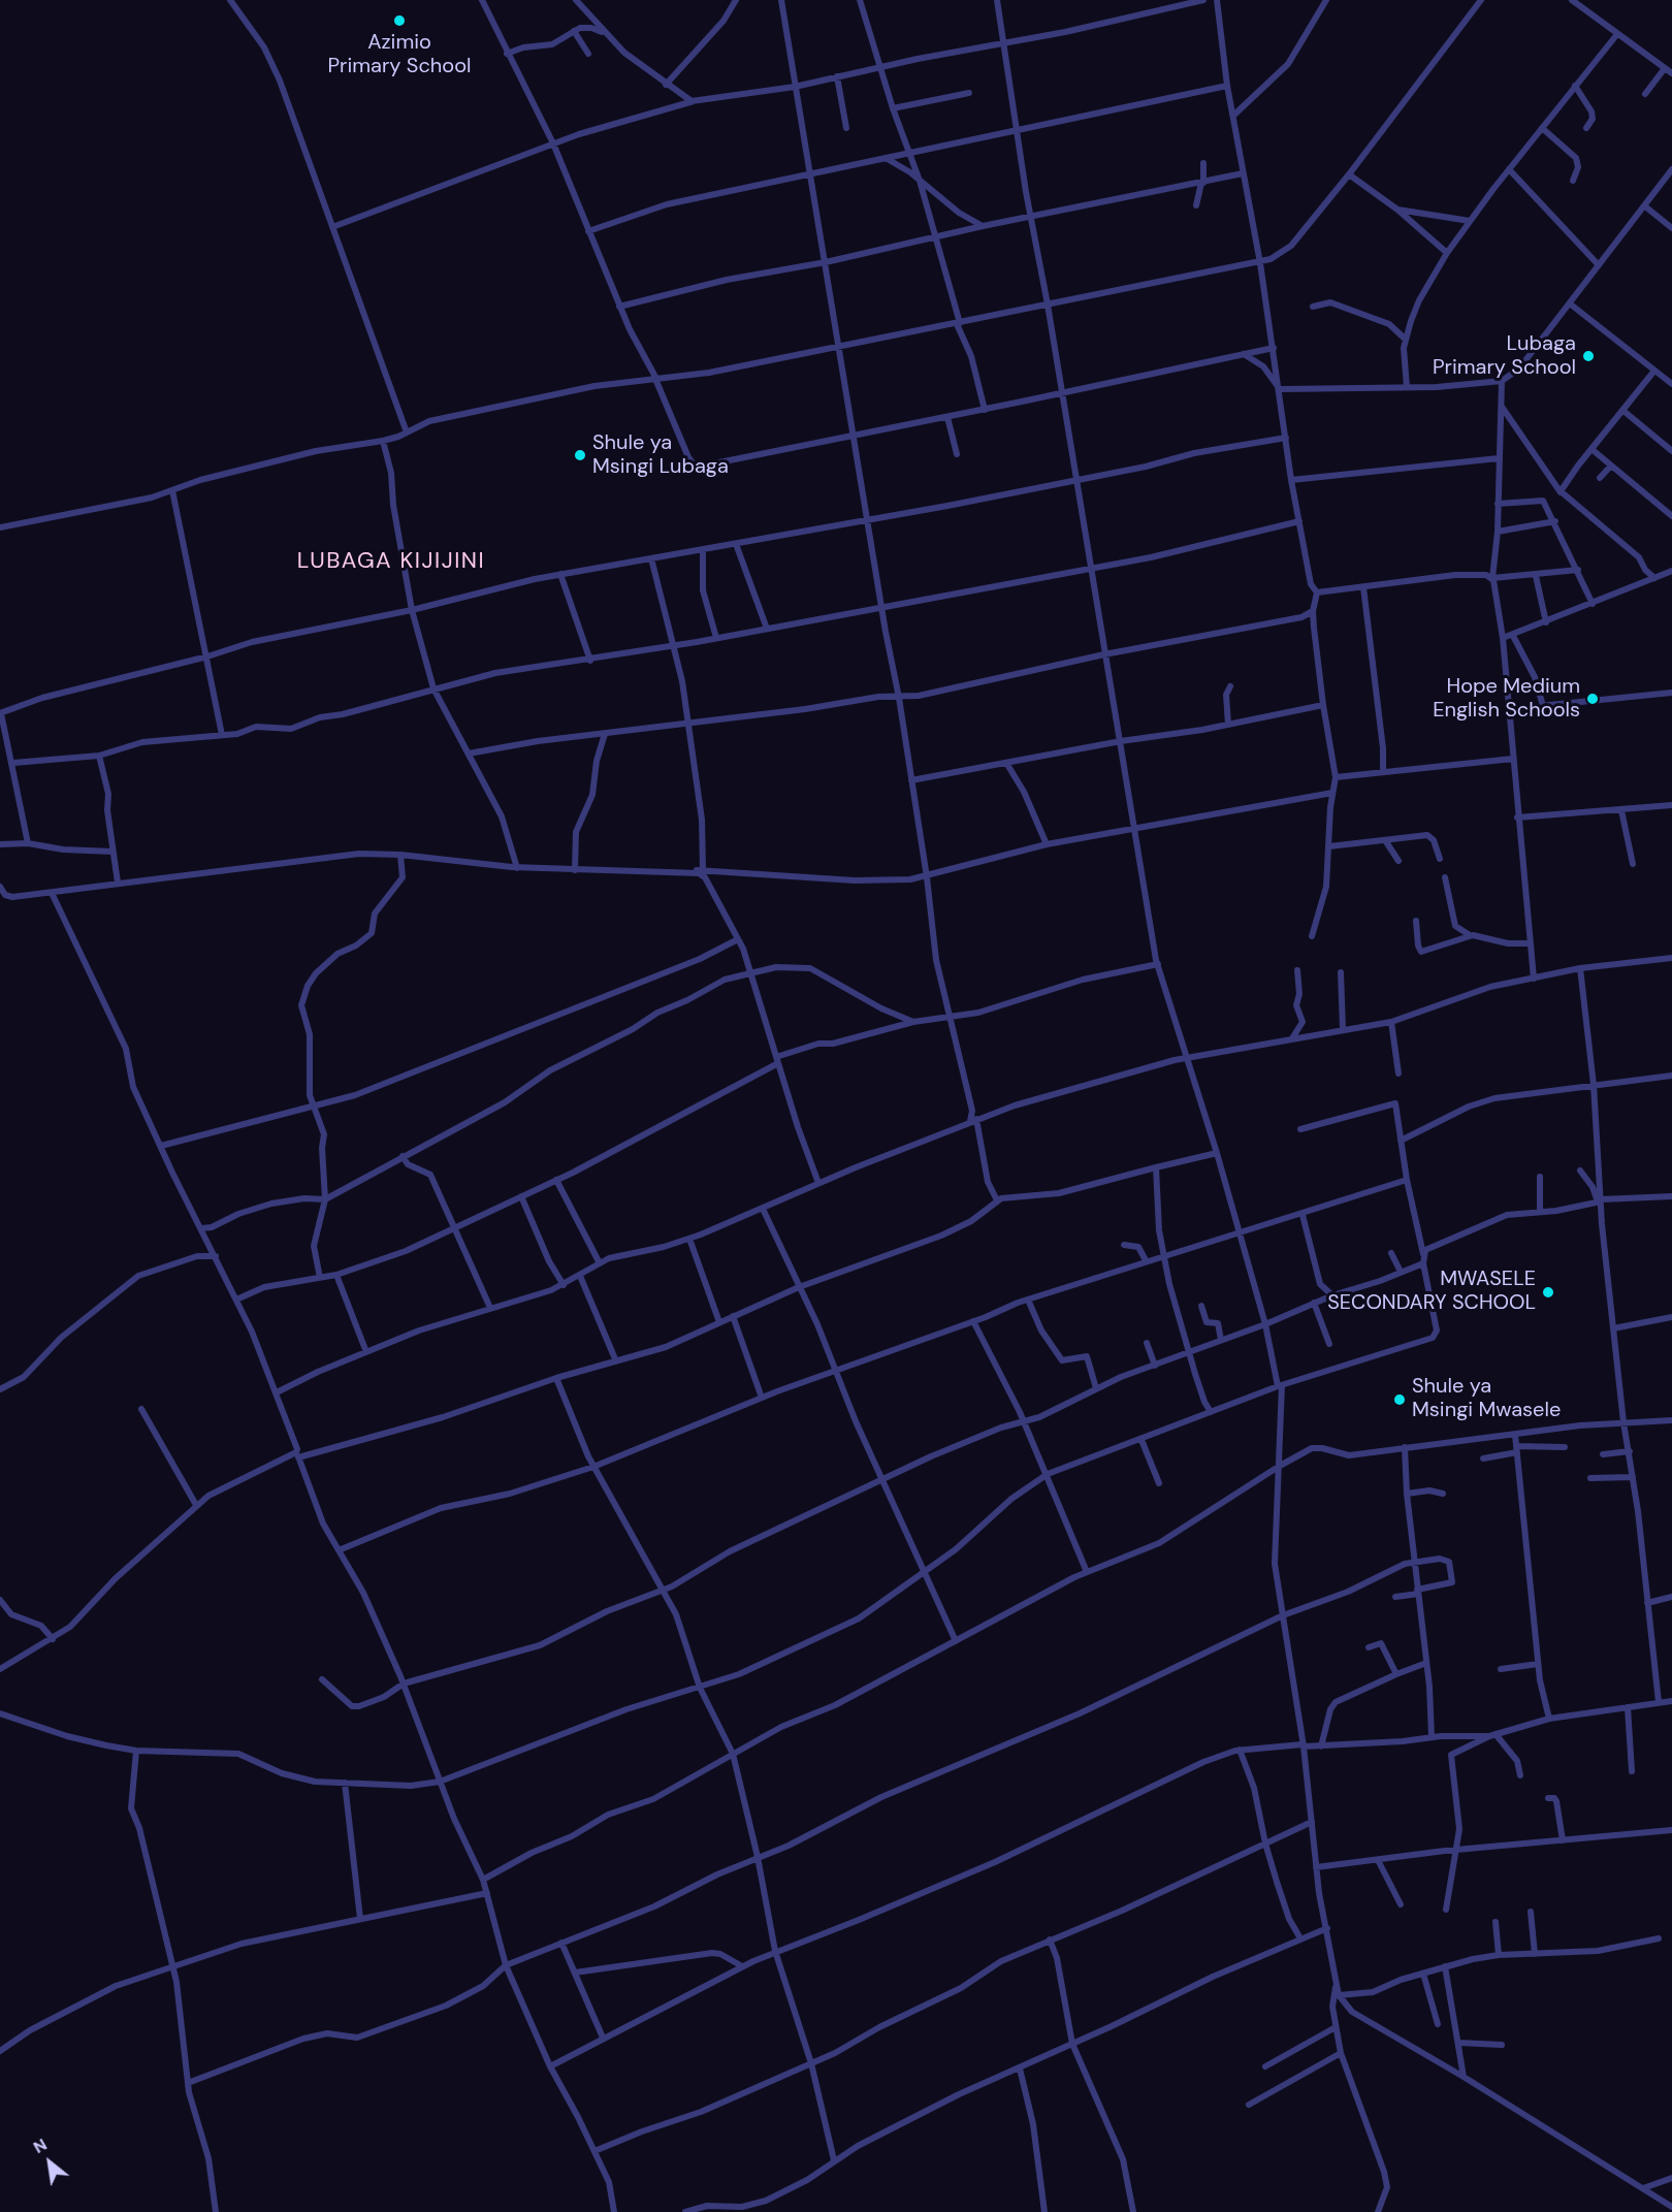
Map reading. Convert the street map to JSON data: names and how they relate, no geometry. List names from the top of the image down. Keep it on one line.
{"districts":["LUBAGA KIJIJINI"],"places":["Azimio Primary School","Lubaga Primary School","Shule ya Msingi Lubaga","Hope Medium English Schools","MWASELE SECONDARY SCHOOL","Shule ya Msingi Mwasele"],"north":"top left"}
